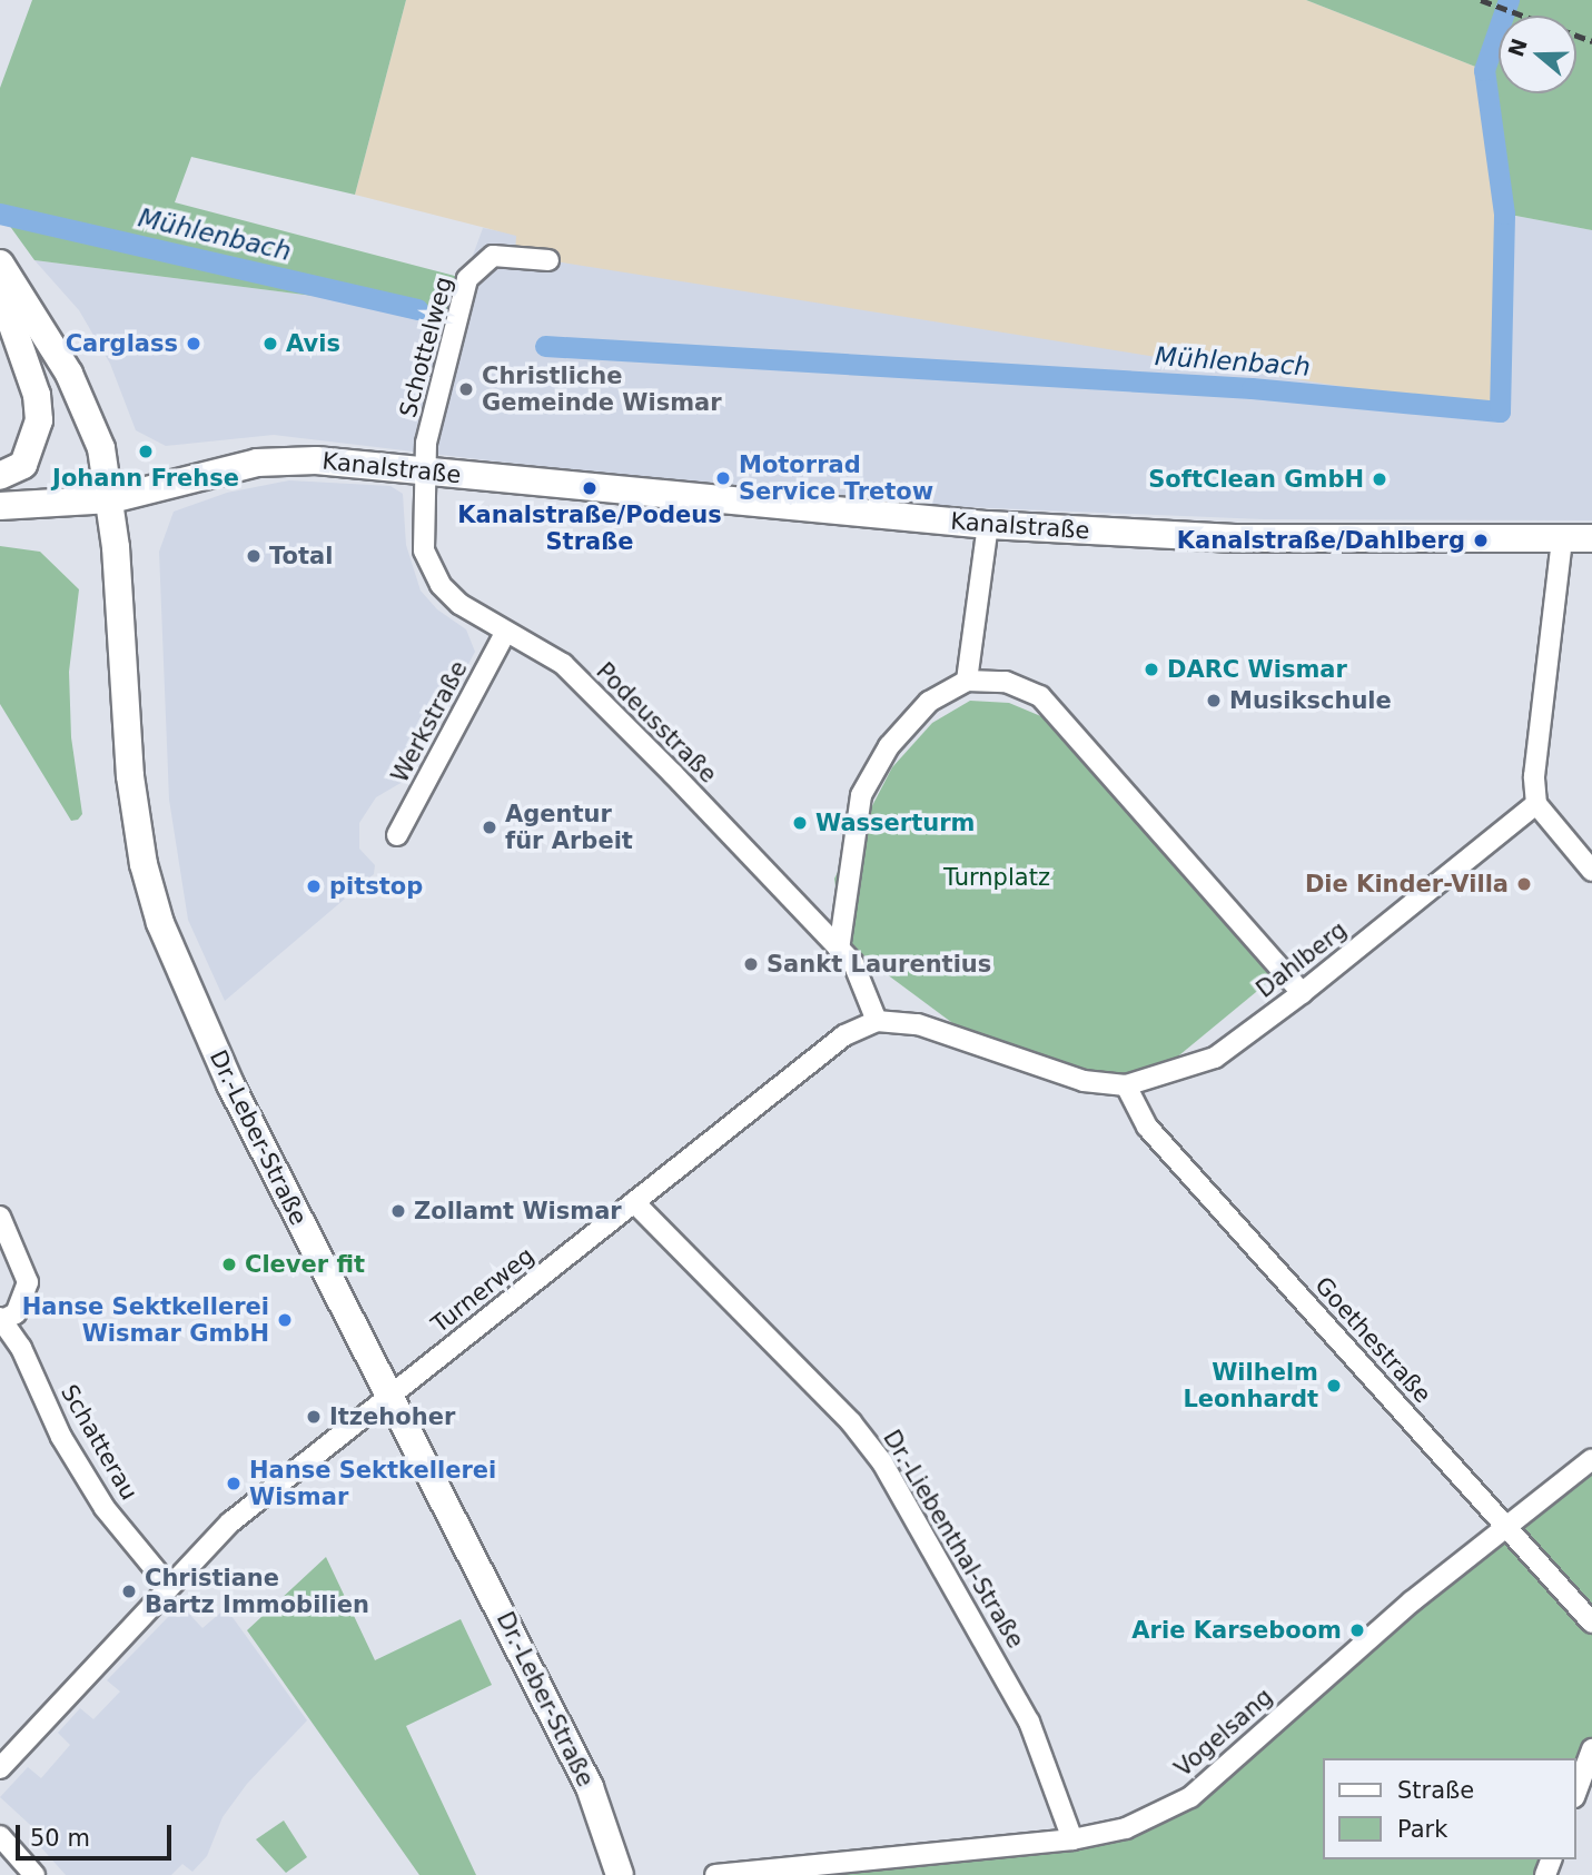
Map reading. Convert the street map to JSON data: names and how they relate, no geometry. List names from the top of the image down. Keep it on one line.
{"streets":{"main road":["Kanalstraße","Dr.-Leber-Straße"],"street":["Schottelweg","Werkstraße","Podeusstraße","Dahlberg","Turnerweg","Goethestraße","Schatterau","Dr.-Liebenthal-Straße","Vogelsang"]},"crossings":[["Schottelweg","Kanalstraße"],["Schottelweg","Podeusstraße"],["Kanalstraße","Podeusstraße"],["Kanalstraße","Dr.-Leber-Straße"],["Werkstraße","Podeusstraße"],["Podeusstraße","Turnerweg"],["Dahlberg","Goethestraße"],["Dr.-Leber-Straße","Turnerweg"],["Turnerweg","Schatterau"],["Turnerweg","Dr.-Liebenthal-Straße"],["Goethestraße","Vogelsang"],["Dr.-Liebenthal-Straße","Vogelsang"]],"water":["Mühlenbach"],"parks":["Turnplatz"],"places":["Carglass","Avis","Christliche Gemeinde Wismar","Johann Frehse","Motorrad Service Tretow","SoftClean GmbH","Kanalstraße/Podeus Straße","Kanalstraße/Dahlberg","Total","DARC Wismar","Musikschule","Wasserturm","Agentur für Arbeit","Die Kinder-Villa","pitstop","Sankt Laurentius","Zollamt Wismar","Clever fit","Hanse Sektkellerei Wismar GmbH","Wilhelm Leonhardt","Itzehoher","Hanse Sektkellerei Wismar","Christiane Bartz Immobilien","Arie Karseboom"],"legend":["Straße","Park"],"scale_bar":"50 m","north":"left"}
